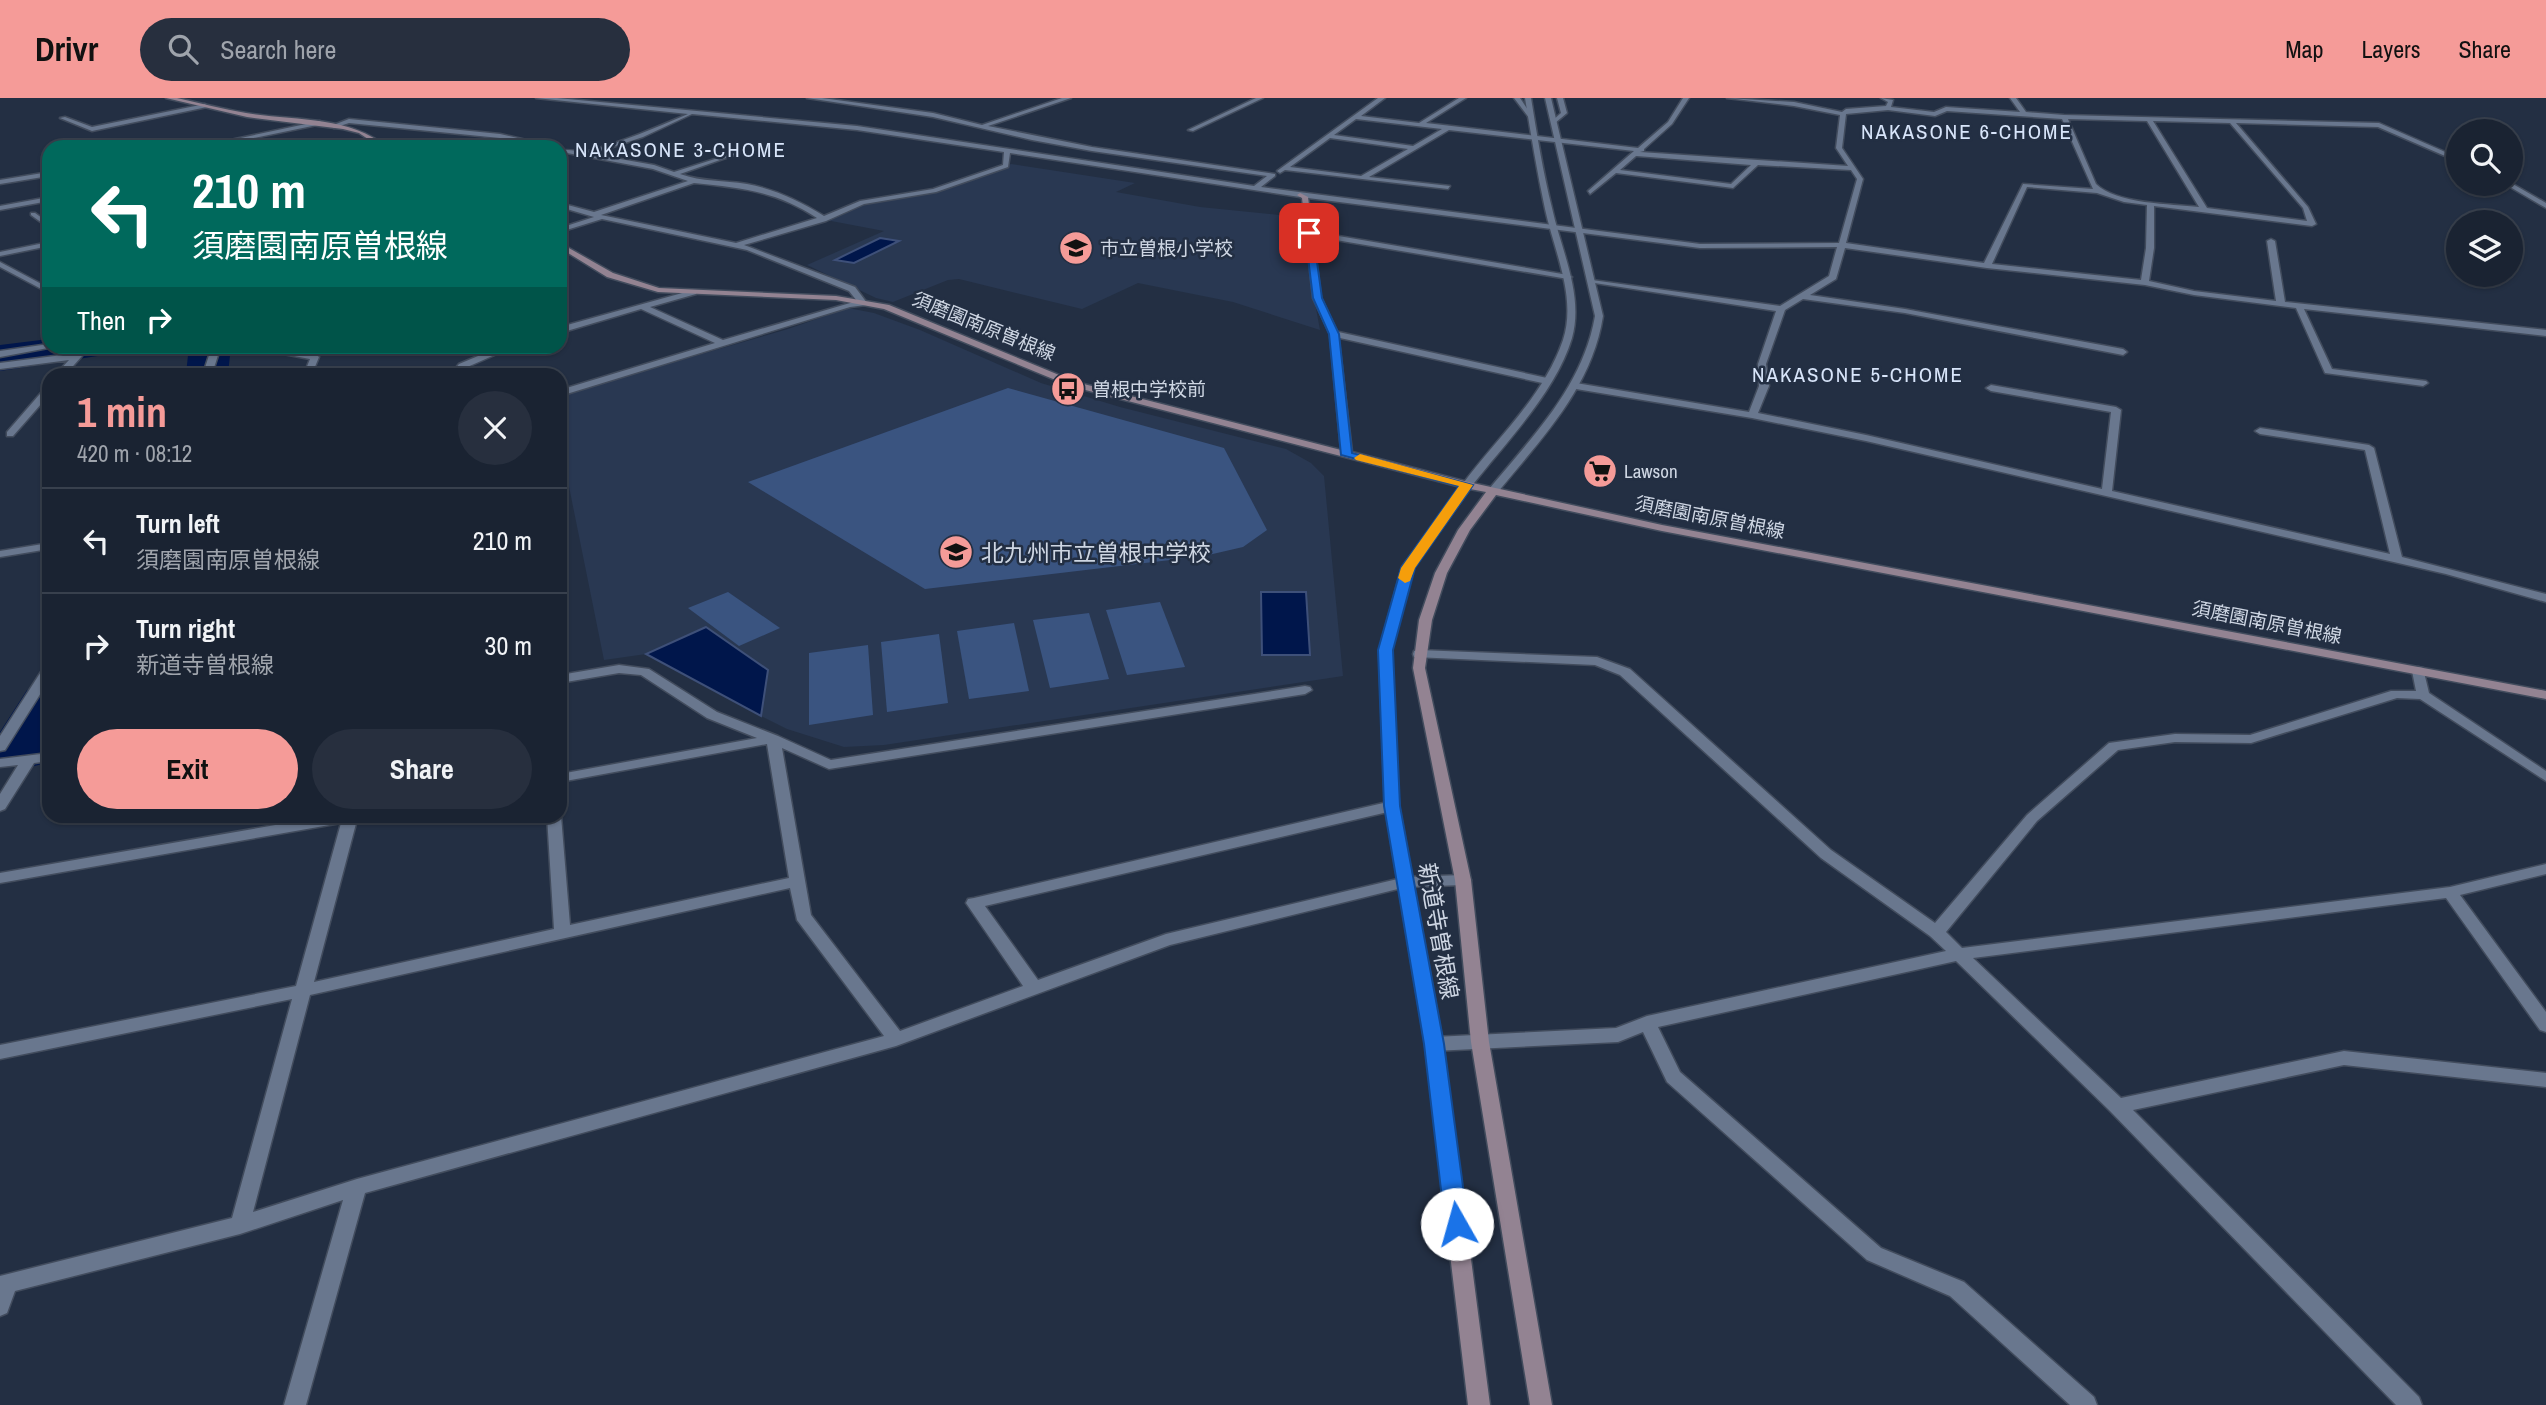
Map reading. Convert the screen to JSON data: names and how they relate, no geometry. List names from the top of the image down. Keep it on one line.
{"streets":{"main road":["須磨園南原曽根線","新道寺曽根線"]},"crossings":[["須磨園南原曽根線","新道寺曽根線"]],"districts":["NAKASONE 6-CHOME","NAKASONE 3-CHOME","NAKASONE 5-CHOME"],"places":{"school or university":["市立曽根小学校","北九州市立曽根中学校"],"bus stop":["曽根中学校前"],"supermarket":["Lawson"]},"page":{"header":"Drivr","search":"Search here","nav":["Map","Layers","Share"],"turn":["210 m","須磨園南原曽根線"],"then":"Then","heading":["1 min","420 m · 08:12"],"list":[{"name":"Turn left","note":"須磨園南原曽根線","value":"210 m"},{"name":"Turn right","note":"新道寺曽根線","value":"30 m"}],"buttons":["Exit","Share"]}}
